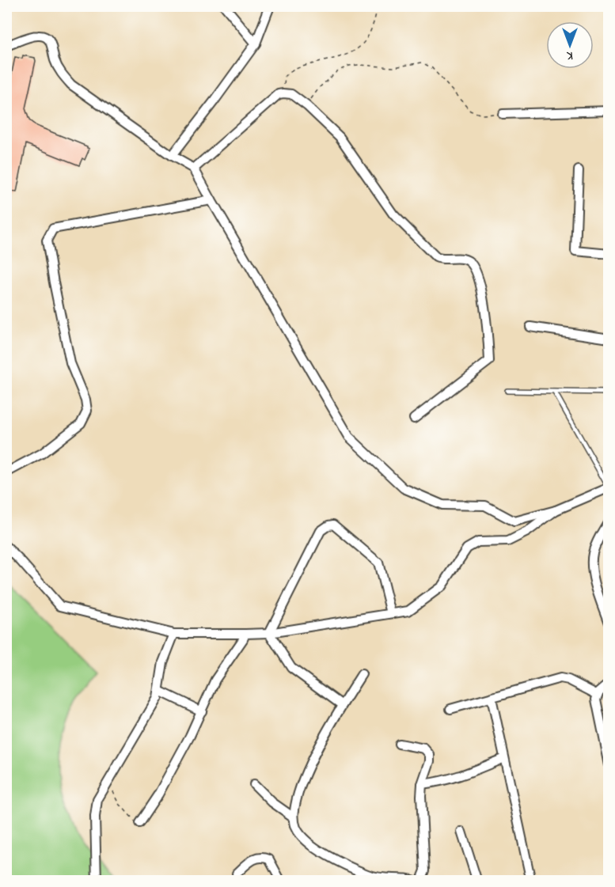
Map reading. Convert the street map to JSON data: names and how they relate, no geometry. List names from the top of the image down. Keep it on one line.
{"north":"bottom"}
